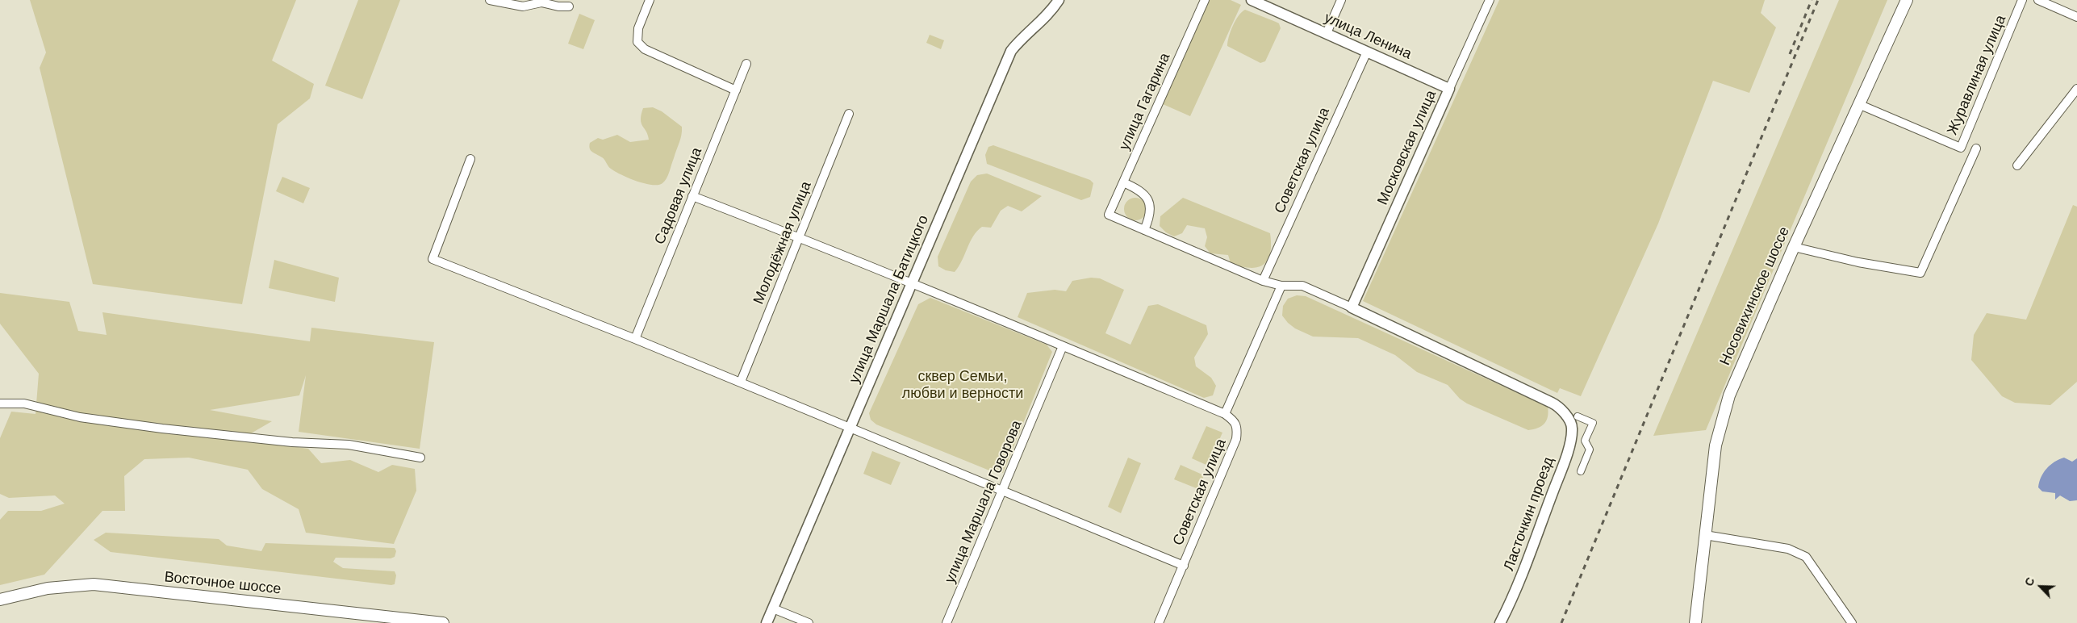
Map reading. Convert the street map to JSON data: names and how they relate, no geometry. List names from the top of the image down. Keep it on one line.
{"streets":{"main road":["Носовихинское шоссе","Восточное шоссе"],"street":["улица Ленина","Журавлиная улица","улица Гагарина","Московская улица","Советская улица","Садовая улица","Молодёжная улица","улица Маршала Батицкого","улица Маршала Говорова","Ласточкин проезд"]},"crossings":[["улица Ленина","Московская улица"],["улица Ленина","Советская улица"],["Журавлиная улица","Носовихинское шоссе"],["Московская улица","Ласточкин проезд"]],"parks":["сквер Семьи, любви и верности"],"north":"top left"}
